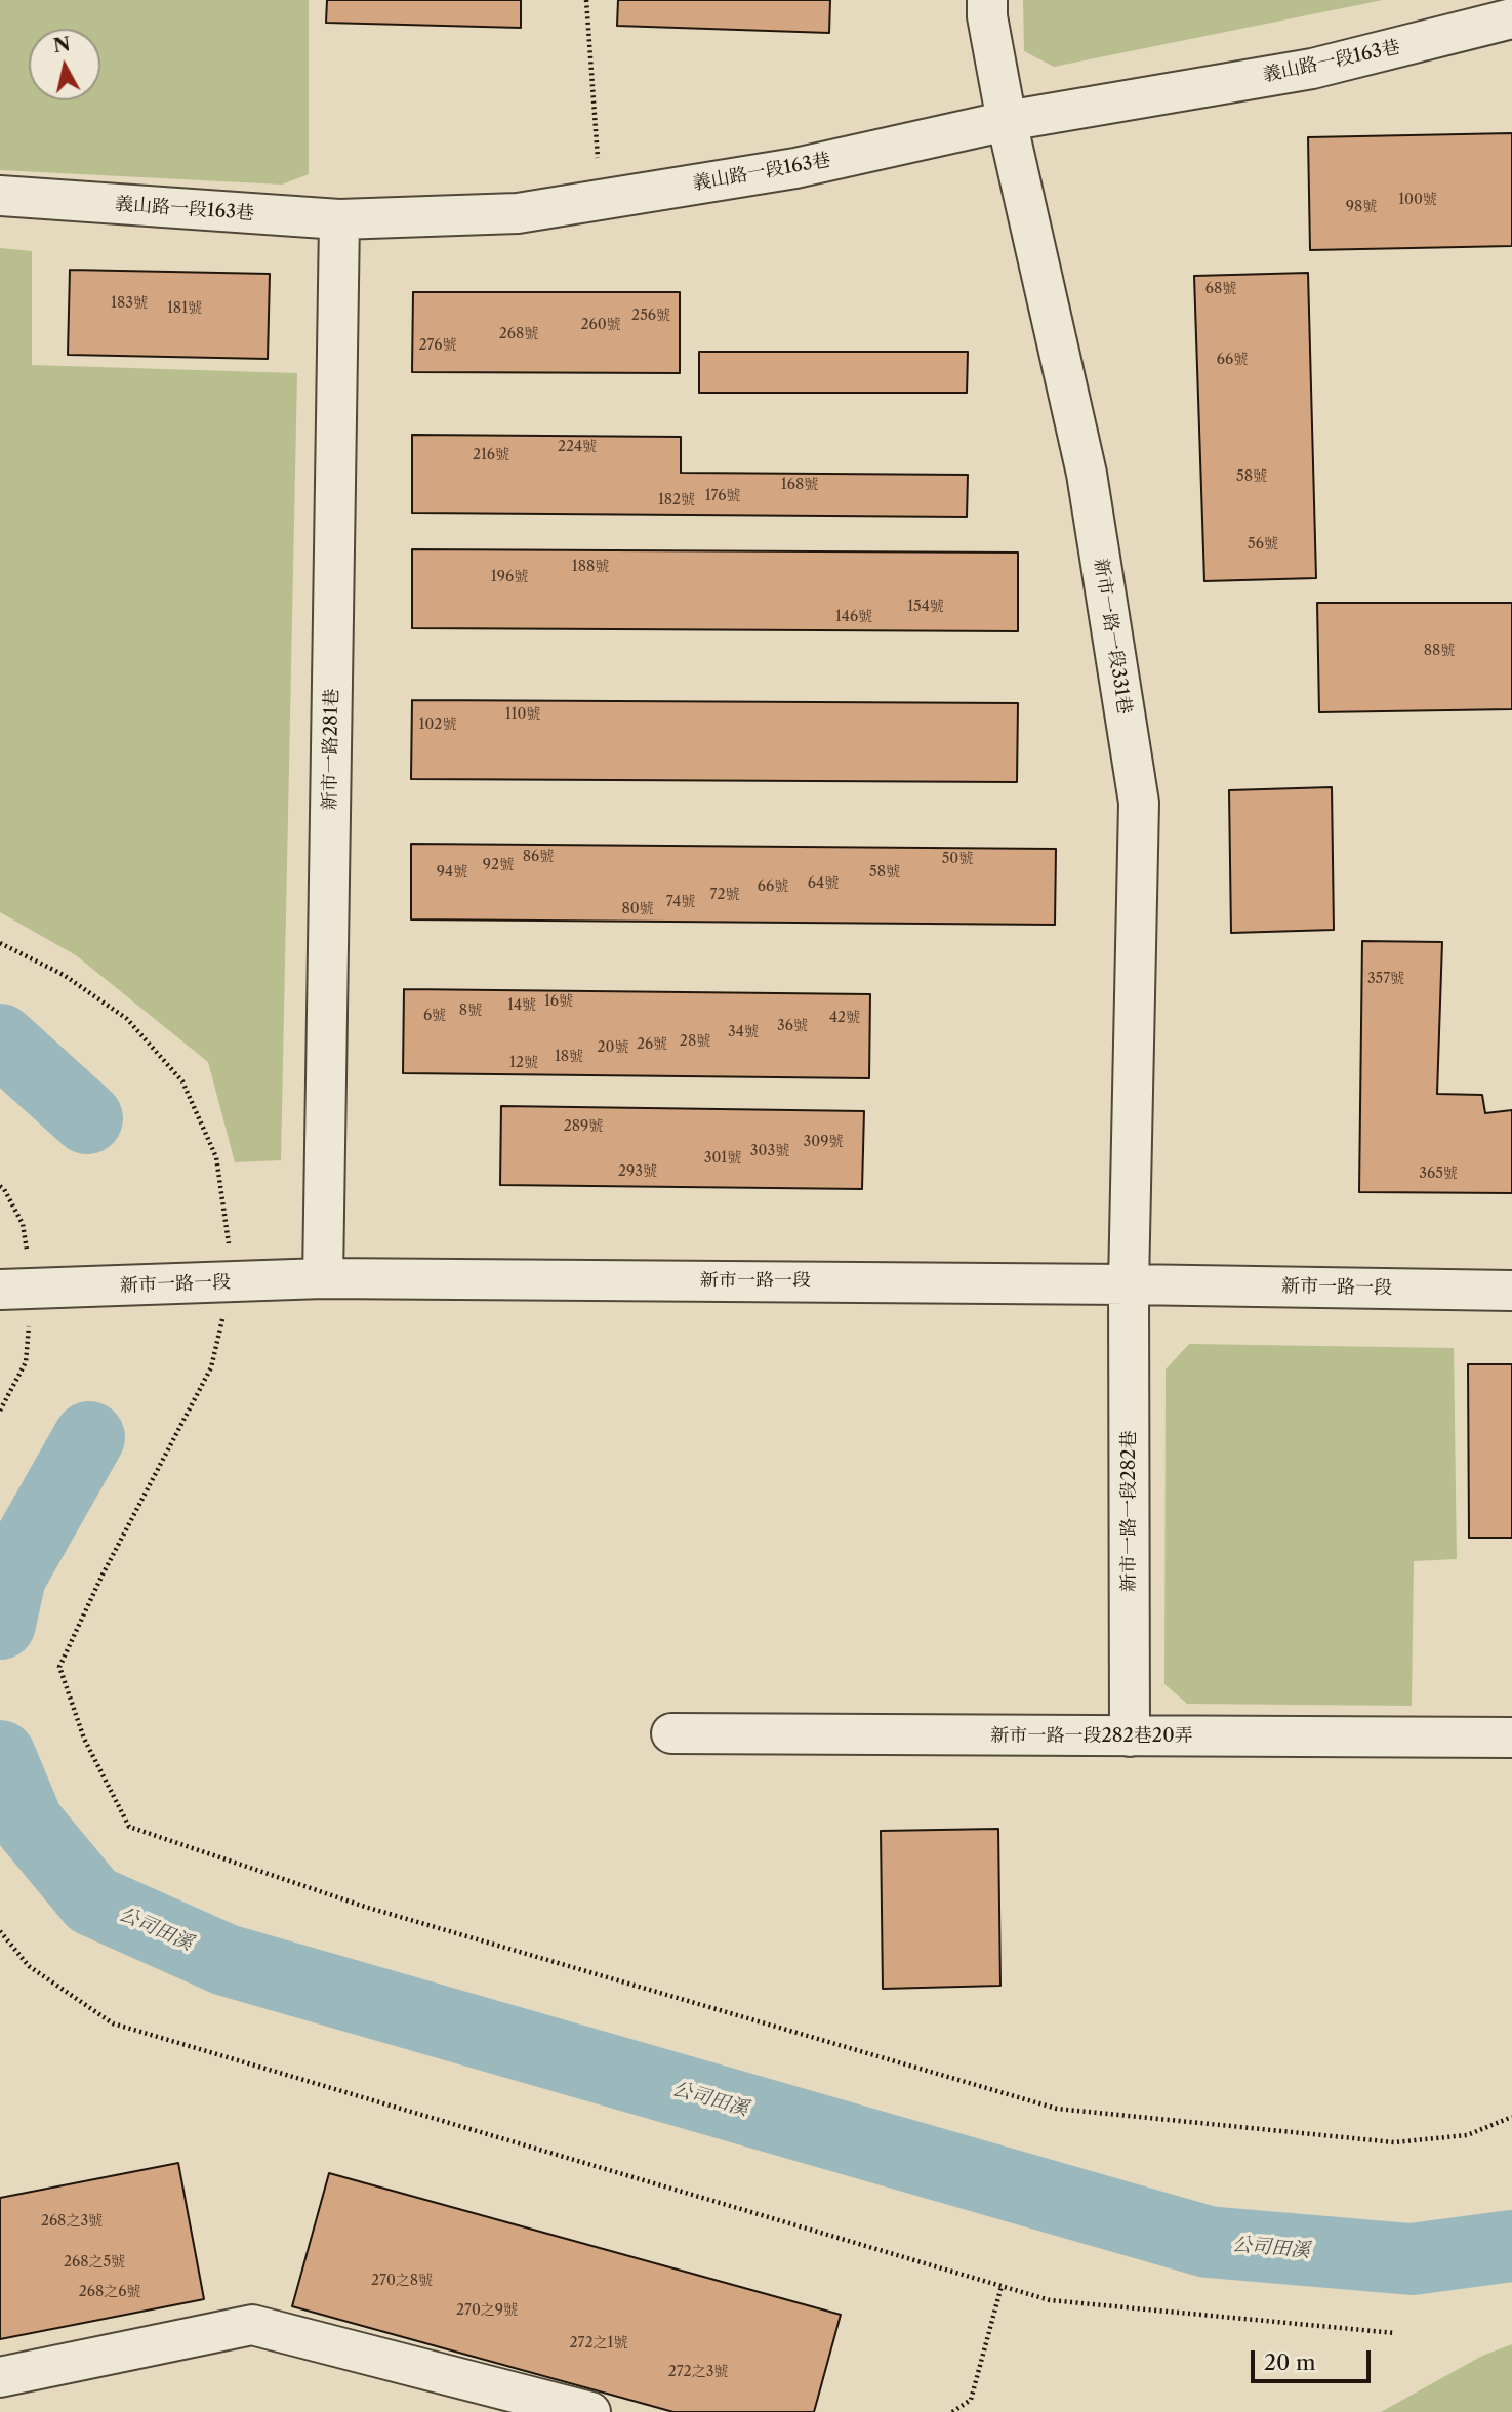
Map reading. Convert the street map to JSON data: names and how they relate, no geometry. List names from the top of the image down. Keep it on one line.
{"streets":{"street":["義山路一段163巷","新市一路一段331巷","新市一路281巷","新市一路一段","新市一路一段282巷","新市一路一段282巷20弄"]},"crossings":[["義山路一段163巷","新市一路一段331巷"],["義山路一段163巷","新市一路281巷"],["新市一路一段331巷","新市一路一段"],["新市一路一段331巷","新市一路一段282巷"],["新市一路281巷","新市一路一段"],["新市一路一段","新市一路一段282巷"],["新市一路一段282巷","新市一路一段282巷20弄"]],"water":["公司田溪"],"house_numbers":["100號","98號","68號","183號","181號","256號","260號","268號","276號","66號","224號","216號","58號","168號","176號","182號","56號","188號","196號","154號","146號","88號","110號","102號","86號","50號","92號","94號","58號","64號","66號","72號","74號","80號","357號","16號","14號","8號","6號","42號","36號","34號","28號","26號","20號","18號","12號","289號","309號","303號","301號","293號","365號","268之3號","268之5號","270之8號","268之6號","270之9號","272之1號","272之3號"],"scale_bar":"20 m","north":"top"}
